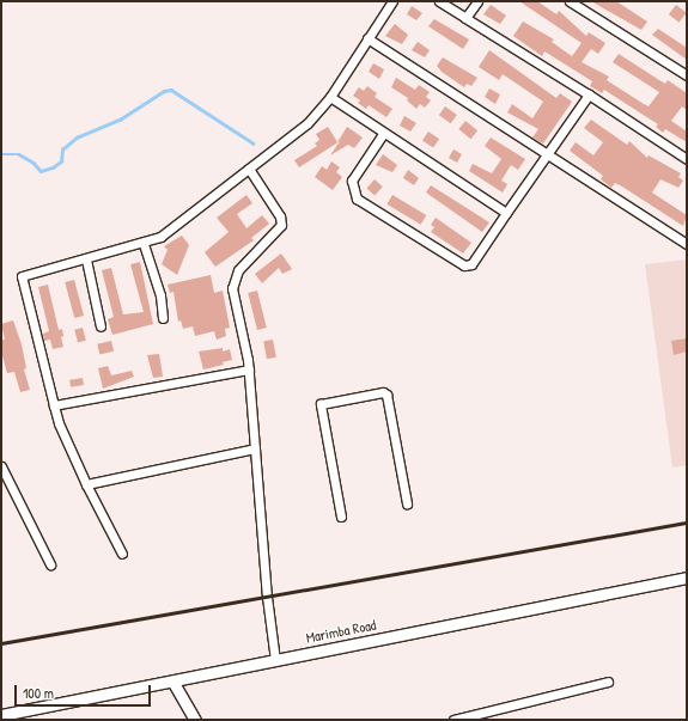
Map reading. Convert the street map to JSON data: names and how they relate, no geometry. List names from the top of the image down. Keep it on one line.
{"streets":{"street":["Marimba Road"]},"scale_bar":"100 m"}
